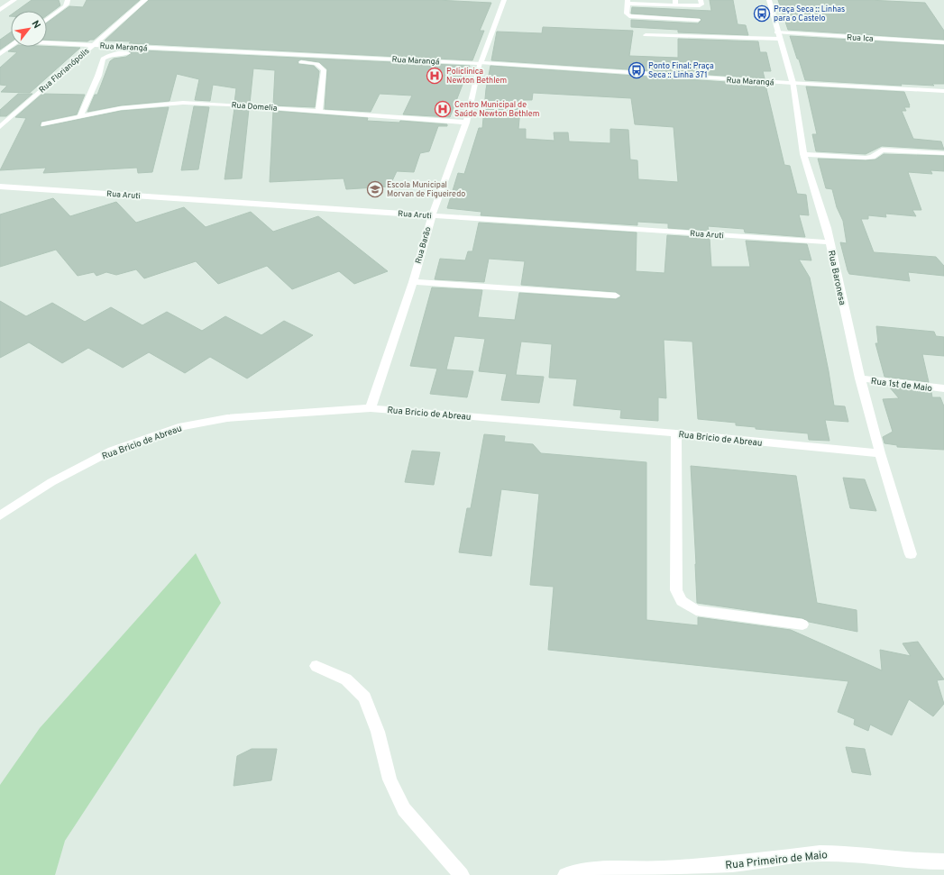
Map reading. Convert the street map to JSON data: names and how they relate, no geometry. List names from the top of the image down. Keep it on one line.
{"streets":{"street":["Rua Ica","Rua Marangá","Rua Florianópolis","Rua Domelia","Rua Aruti","Rua Barão","Rua Baronesa","Rua 1st de Maio","Rua Bricio de Abreau","Rua Primeiro de Maio"]},"crossings":[["Rua Ica","Rua Baronesa"],["Rua Marangá","Rua Florianópolis"],["Rua Marangá","Rua Barão"],["Rua Marangá","Rua Baronesa"],["Rua Domelia","Rua Barão"],["Rua Aruti","Rua Barão"],["Rua Aruti","Rua Baronesa"],["Rua Barão","Rua Bricio de Abreau"],["Rua Baronesa","Rua 1st de Maio"],["Rua Baronesa","Rua Bricio de Abreau"]],"places":{"bus stop":["Praça Seca :: Linhas para o Castelo","Ponto Final: Praça Seca :: Linha 371"],"hospital":["Policlinica Newton Bethlem","Centro Municipal de Saúde Newton Bethlem"],"school or university":["Escola Municipal Morvan de Figueiredo"]},"north":"top right"}
